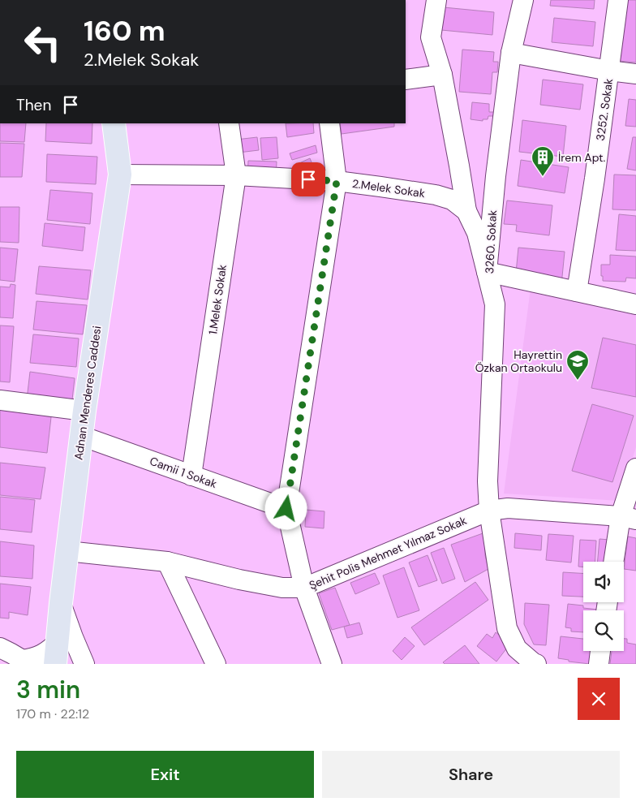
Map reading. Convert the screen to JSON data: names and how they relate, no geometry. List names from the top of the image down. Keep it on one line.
{"streets":{"main road":["Adnan Menderes Caddesi"],"street":["3252. Sokak","2.Melek Sokak","3260. Sokak","1.Melek Sokak","Camii 1 Sokak","Şehit Polis Mehmet Yılmaz Sokak"]},"crossings":[["2.Melek Sokak","3260. Sokak"],["2.Melek Sokak","1.Melek Sokak"],["2.Melek Sokak","Adnan Menderes Caddesi"],["3260. Sokak","Şehit Polis Mehmet Yılmaz Sokak"],["1.Melek Sokak","Camii 1 Sokak"],["Adnan Menderes Caddesi","Camii 1 Sokak"],["Adnan Menderes Caddesi","Şehit Polis Mehmet Yılmaz Sokak"]],"places":{"building":["İrem Apt."],"school or university":["Hayrettin Özkan Ortaokulu"]},"page":{"turn":["160 m","2.Melek Sokak"],"then":"Then","heading":["3 min","170 m · 22:12"],"buttons":["Exit","Share"]}}
